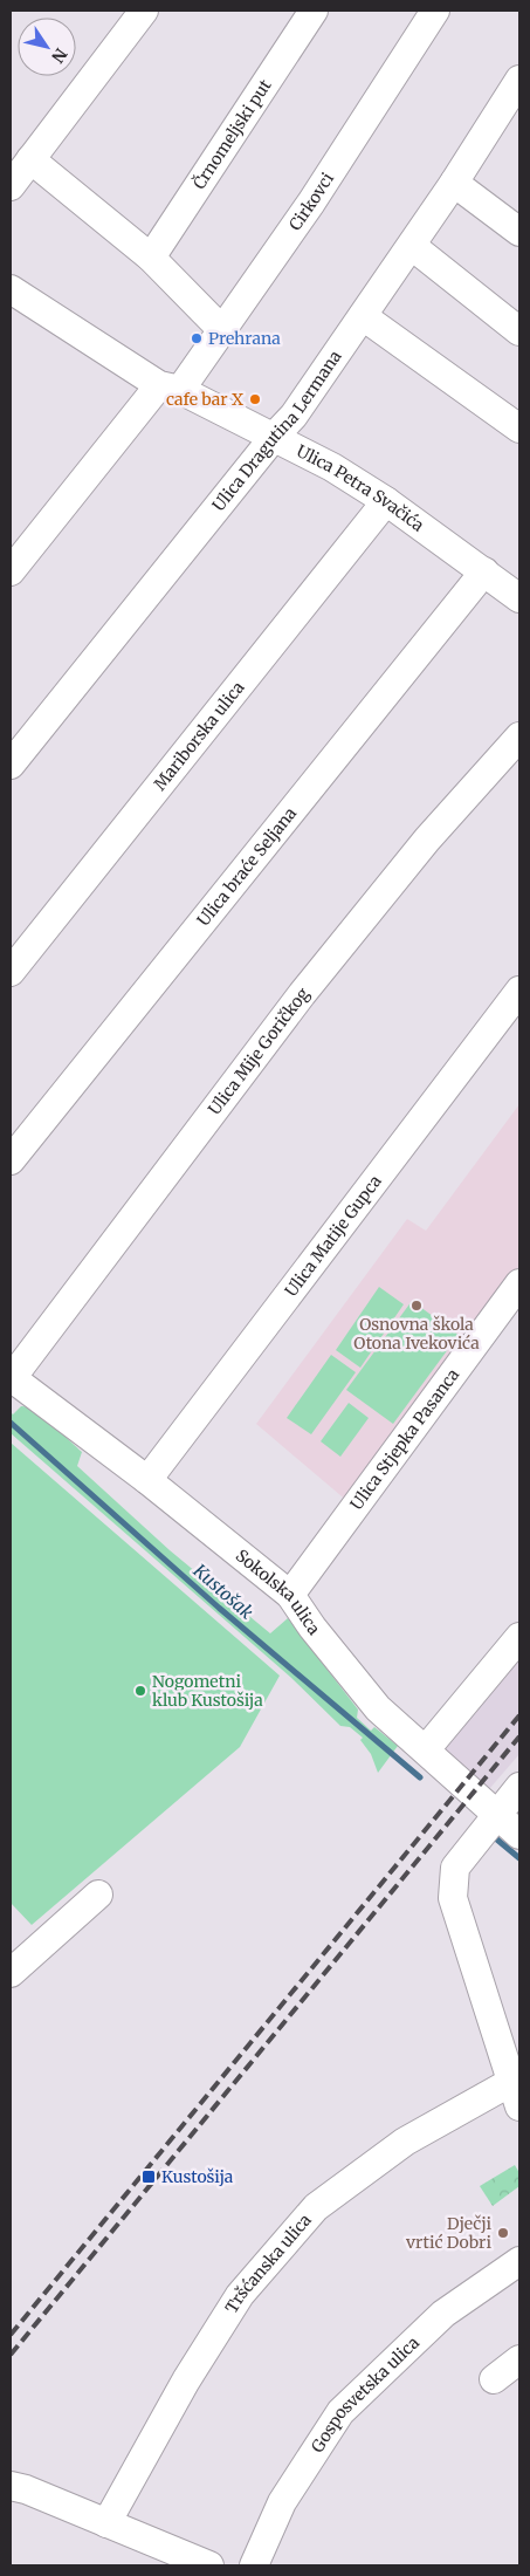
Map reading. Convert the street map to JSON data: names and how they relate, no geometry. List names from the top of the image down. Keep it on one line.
{"streets":{"street":["Črnomeljski put","Cirkovci","Ulica Dragutina Lermana","Ulica Petra Svačića","Mariborska ulica","Ulica braće Seljana","Ulica Mije Goričkog","Ulica Matije Gupca","Ulica Stjepka Pasanca","Sokolska ulica","Tršćanska ulica","Gosposvetska ulica"]},"crossings":[["Cirkovci","Ulica Petra Svačića"],["Ulica Dragutina Lermana","Ulica Petra Svačića"],["Ulica Petra Svačića","Mariborska ulica"],["Ulica Petra Svačića","Ulica braće Seljana"],["Ulica Mije Goričkog","Sokolska ulica"],["Ulica Matije Gupca","Sokolska ulica"],["Ulica Stjepka Pasanca","Sokolska ulica"]],"water":["Kustošak"],"places":{"other":["Prehrana","cafe bar X","Osnovna škola Otona Ivekovića","Nogometni klub Kustošija","Dječji vrtić Dobri"],"transit":["Kustošija"]},"north":"bottom right"}
